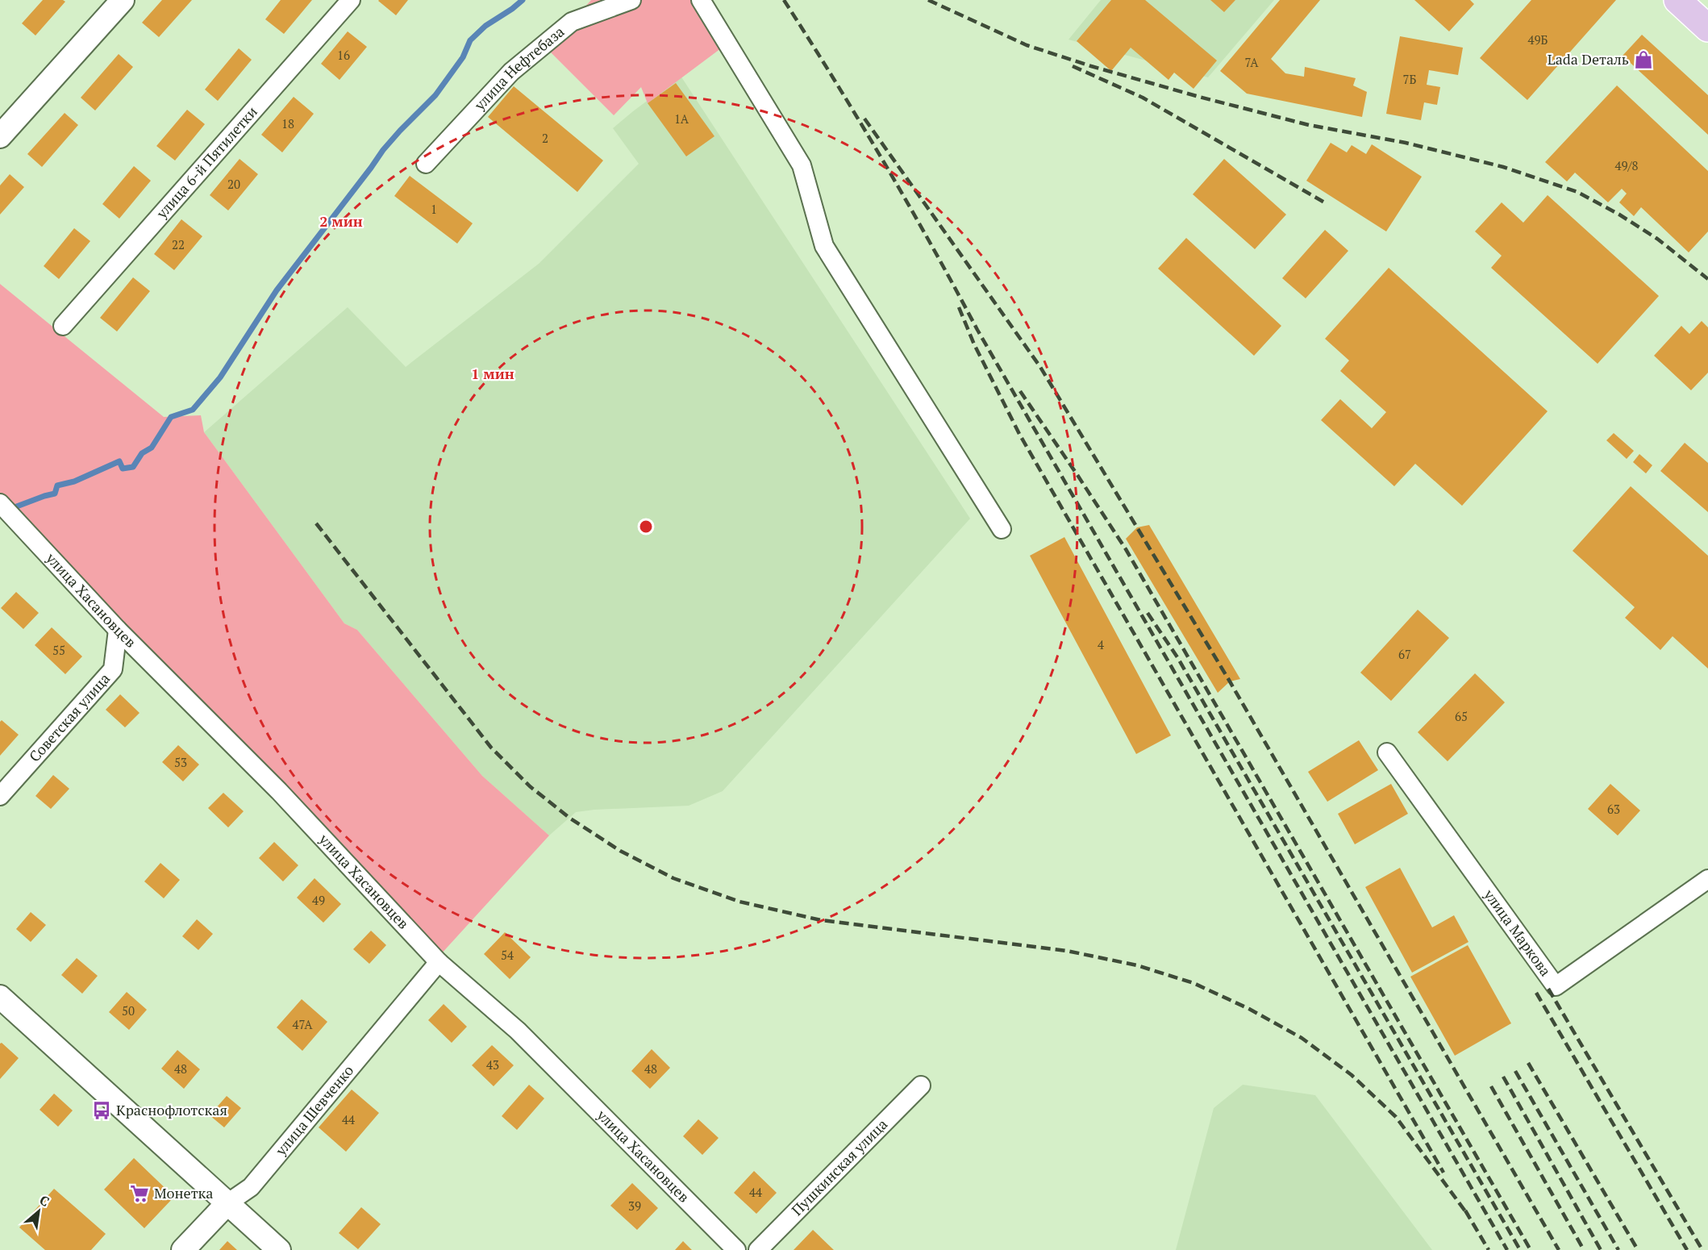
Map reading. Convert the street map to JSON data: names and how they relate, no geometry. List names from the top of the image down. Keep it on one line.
{"streets":{"street":["улица Нефтебаза","улица 6-й Пятилетки","улица Хасановцев","Советская улица","улица Маркова","улица Шевченко","Пушкинская улица"]},"crossings":[["улица Хасановцев","Советская улица"],["улица Хасановцев","улица Шевченко"]],"places":{"shop":["Lada Dеталь"],"bus stop":["Краснофлотская"],"supermarket":["Монетка"]},"house_numbers":["49Б","16","7А","7Б","1А","18","2","49/8","20","1","22","4","55","67","65","53","63","49","54","50","47А","43","48","48","44","44","39"],"north":"top right","rings":["2 мин","1 мин"]}
